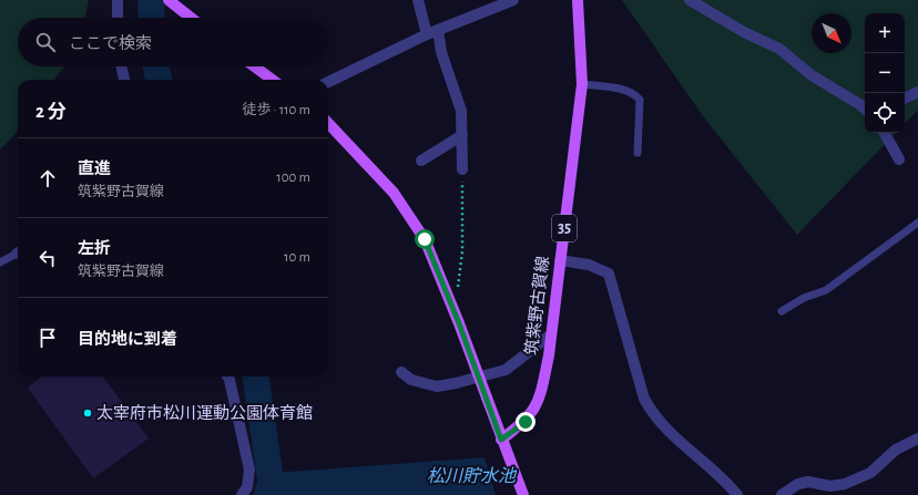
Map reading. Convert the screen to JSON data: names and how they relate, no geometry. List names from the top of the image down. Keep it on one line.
{"streets":{"main road":["35","筑紫野古賀線"]},"water":["松川貯水池"],"places":["太宰府市松川運動公園体育館"],"north":"bottom right","page":{"map_buttons":["+","−"],"search":"ここで検索","heading":["2 分","徒歩 · 110 m"],"list":[["直進","筑紫野古賀線","100 m"],["左折","筑紫野古賀線","10 m"],"目的地に到着"]}}
